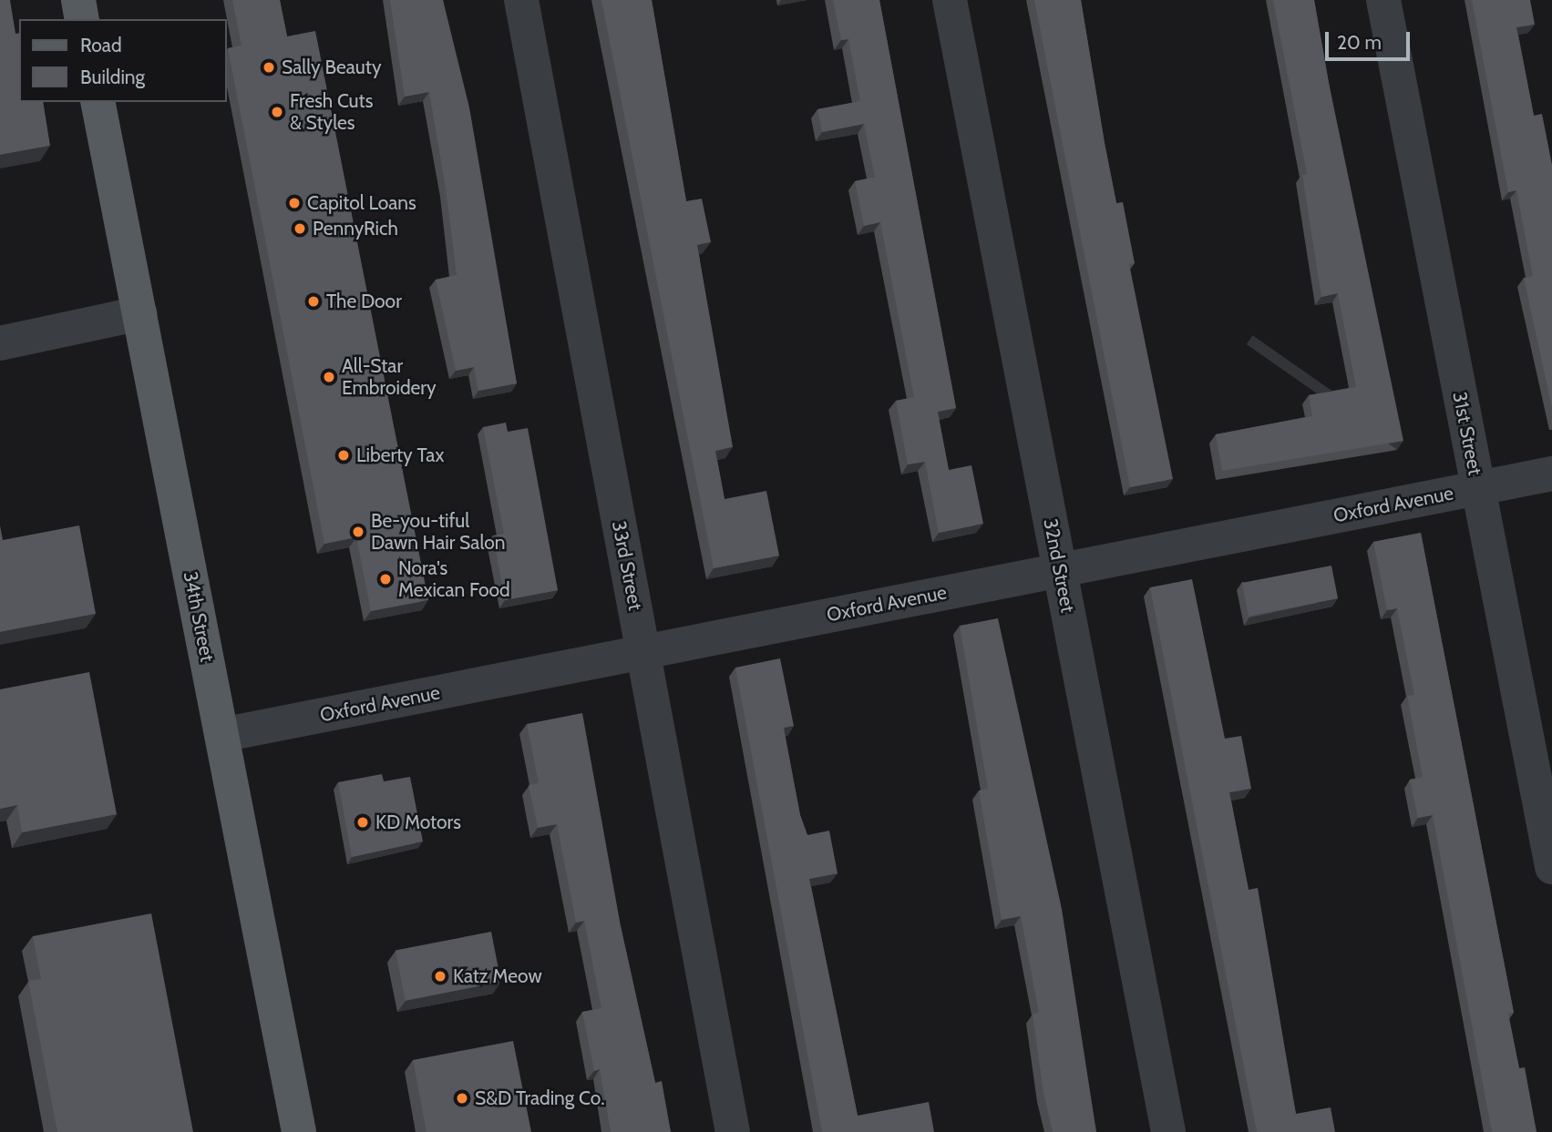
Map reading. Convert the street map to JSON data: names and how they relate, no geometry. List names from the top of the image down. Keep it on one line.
{"streets":{"main road":["34th Street"],"street":["31st Street","Oxford Avenue","33rd Street","32nd Street"]},"crossings":[["31st Street","Oxford Avenue"],["Oxford Avenue","33rd Street"],["Oxford Avenue","32nd Street"],["Oxford Avenue","34th Street"]],"places":["Sally Beauty","Fresh Cuts & Styles","Capitol Loans","PennyRich","The Door","All-Star Embroidery","Liberty Tax","Be-you-tiful Dawn Hair Salon","Nora's Mexican Food","KD Motors","Katz Meow","S&D Trading Co."],"legend":["Road","Building"],"scale_bar":"20 m"}
